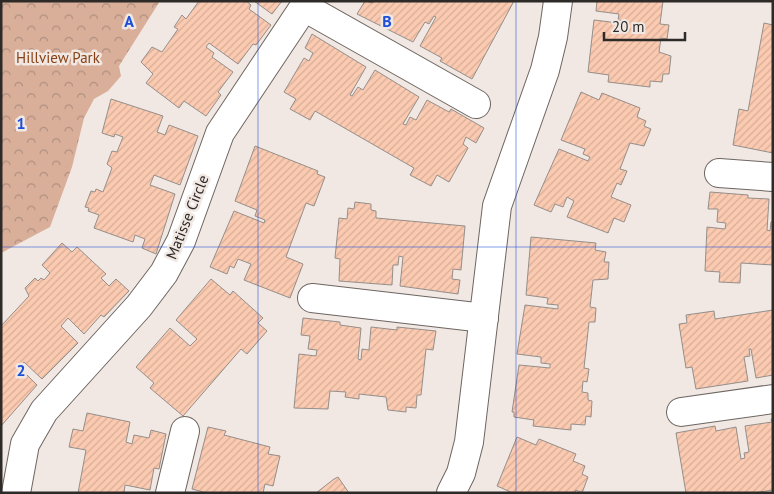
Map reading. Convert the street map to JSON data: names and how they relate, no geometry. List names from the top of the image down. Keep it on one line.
{"streets":{"street":["Matisse Circle"]},"parks":["Hillview Park"],"scale_bar":"20 m","grid":{"columns":["A","B"],"rows":["1","2"]}}
